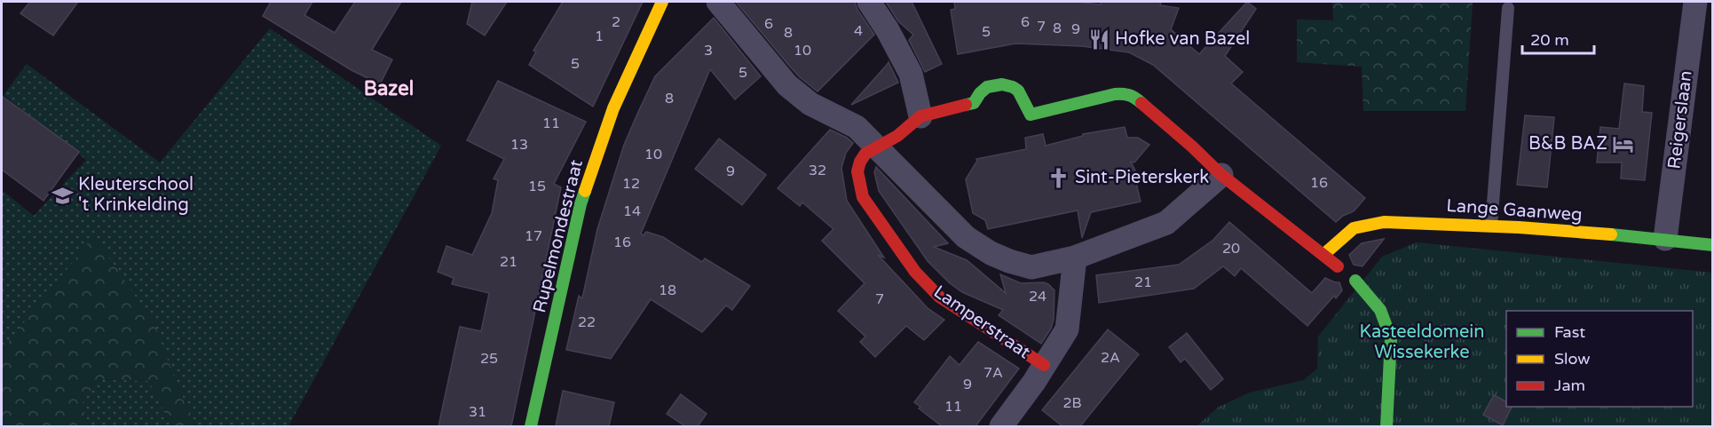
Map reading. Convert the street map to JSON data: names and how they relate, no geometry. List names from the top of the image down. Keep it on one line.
{"streets":{"street":["Reigerslaan","Lange Gaanweg","Rupelmondestraat","Lamperstraat"]},"crossings":[["Reigerslaan","Lange Gaanweg"]],"districts":["Bazel"],"parks":["Kasteeldomein Wissekerke"],"places":{"restaurant":["Hofke van Bazel"],"hotel":["B&B BAZ"],"church":["Sint-Pieterskerk"],"school or university":["Kleuterschool 't Krinkelding"]},"house_numbers":["2","6","6","7","8","9","4","5","8","1","3","10","5","5","8","11","13","10","32","9","16","12","15","14","17","16","20","21","21","18","24","7","22","2A","25","7A","9","2B","11","31"],"legend":["Fast","Slow","Jam"],"scale_bar":"20 m"}
